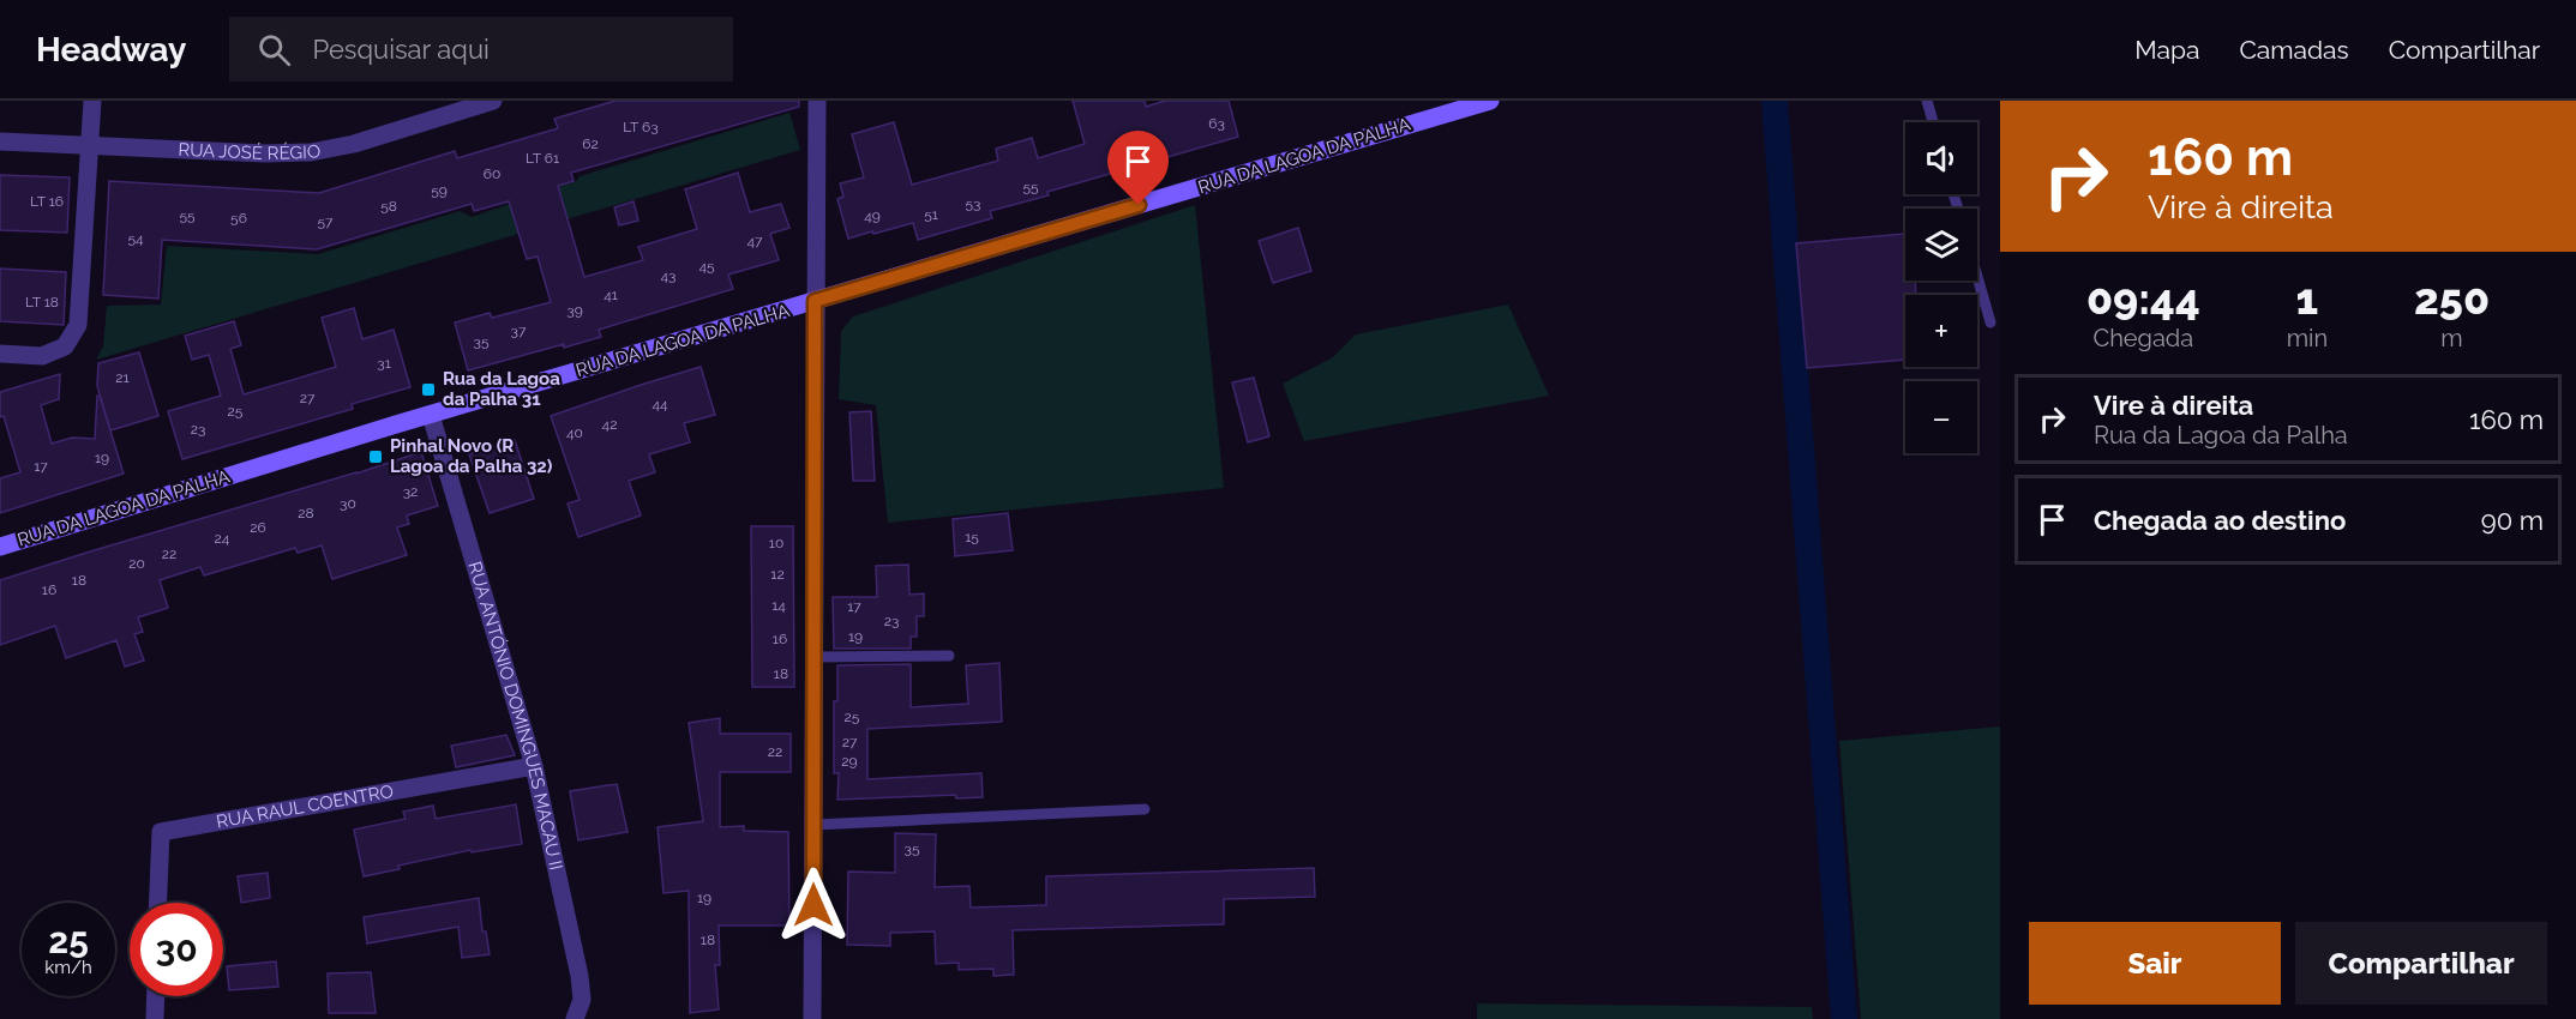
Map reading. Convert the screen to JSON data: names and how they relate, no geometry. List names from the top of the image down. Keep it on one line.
{"streets":{"street":["RUA JOSÉ RÉGIO","RUA DA LAGOA DA PALHA","RUA ANTÓNIO DOMINGUES MACAU II","RUA RAUL COENTRO"]},"crossings":[["RUA DA LAGOA DA PALHA","RUA ANTÓNIO DOMINGUES MACAU II"],["RUA ANTÓNIO DOMINGUES MACAU II","RUA RAUL COENTRO"]],"places":{"transit":["Rua da Lagoa da Palha 31","Pinhal Novo (R Lagoa da Palha 32)"]},"house_numbers":["63","LT 63","62","LT 61","60","55","59","LT 16","53","58","51","55","49","56","57","54","47","45","43","41","LT 18","39","37","35","31","21","27","44","25","42","23","40","19","17","32","30","28","26","15","24","10","22","20","12","18","16","14","17","23","19","16","18","25","27","22","29","35","19","18"],"page":{"header":"Headway","search":"Pesquisar aqui","nav":["Mapa","Camadas","Compartilhar"],"turn":["160 m","Vire à direita"],"map_buttons":["+","−"],"eta":["09:44","Chegada","1","min","250","m"],"list":[{"name":"Vire à direita","note":"Rua da Lagoa da Palha","value":"160 m"},{"name":"Chegada ao destino","value":"90 m"}],"speed":"25 km/h","limit":"30","buttons":["Sair","Compartilhar"]}}
